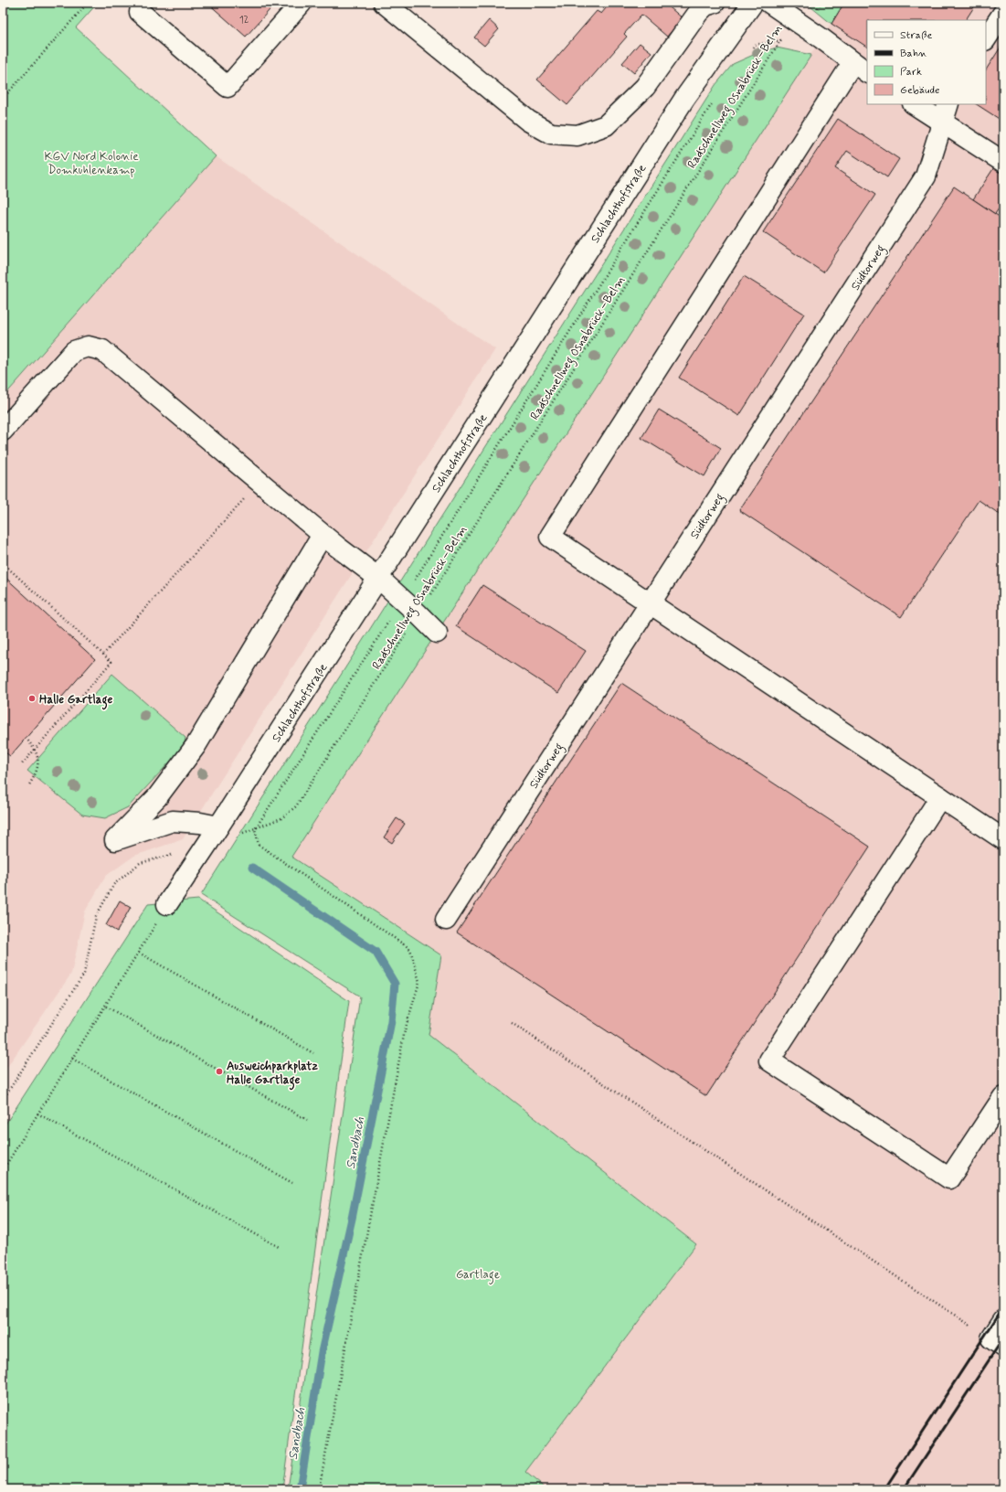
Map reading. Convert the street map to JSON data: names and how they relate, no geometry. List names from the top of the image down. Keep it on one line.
{"streets":{"street":["Schlachthofstraße","Südtorweg"],"path":["Radschnellweg Osnabrück–Belm"]},"crossings":[["Radschnellweg Osnabrück–Belm","Schlachthofstraße"]],"water":["Sandbach"],"parks":["KGV Nord Kolonie Domkuhlenkamp","Gartlage"],"places":["Halle Gartlage","Ausweichparkplatz Halle Gartlage"],"house_numbers":["12"],"legend":["Straße","Bahn","Park","Gebäude"]}
